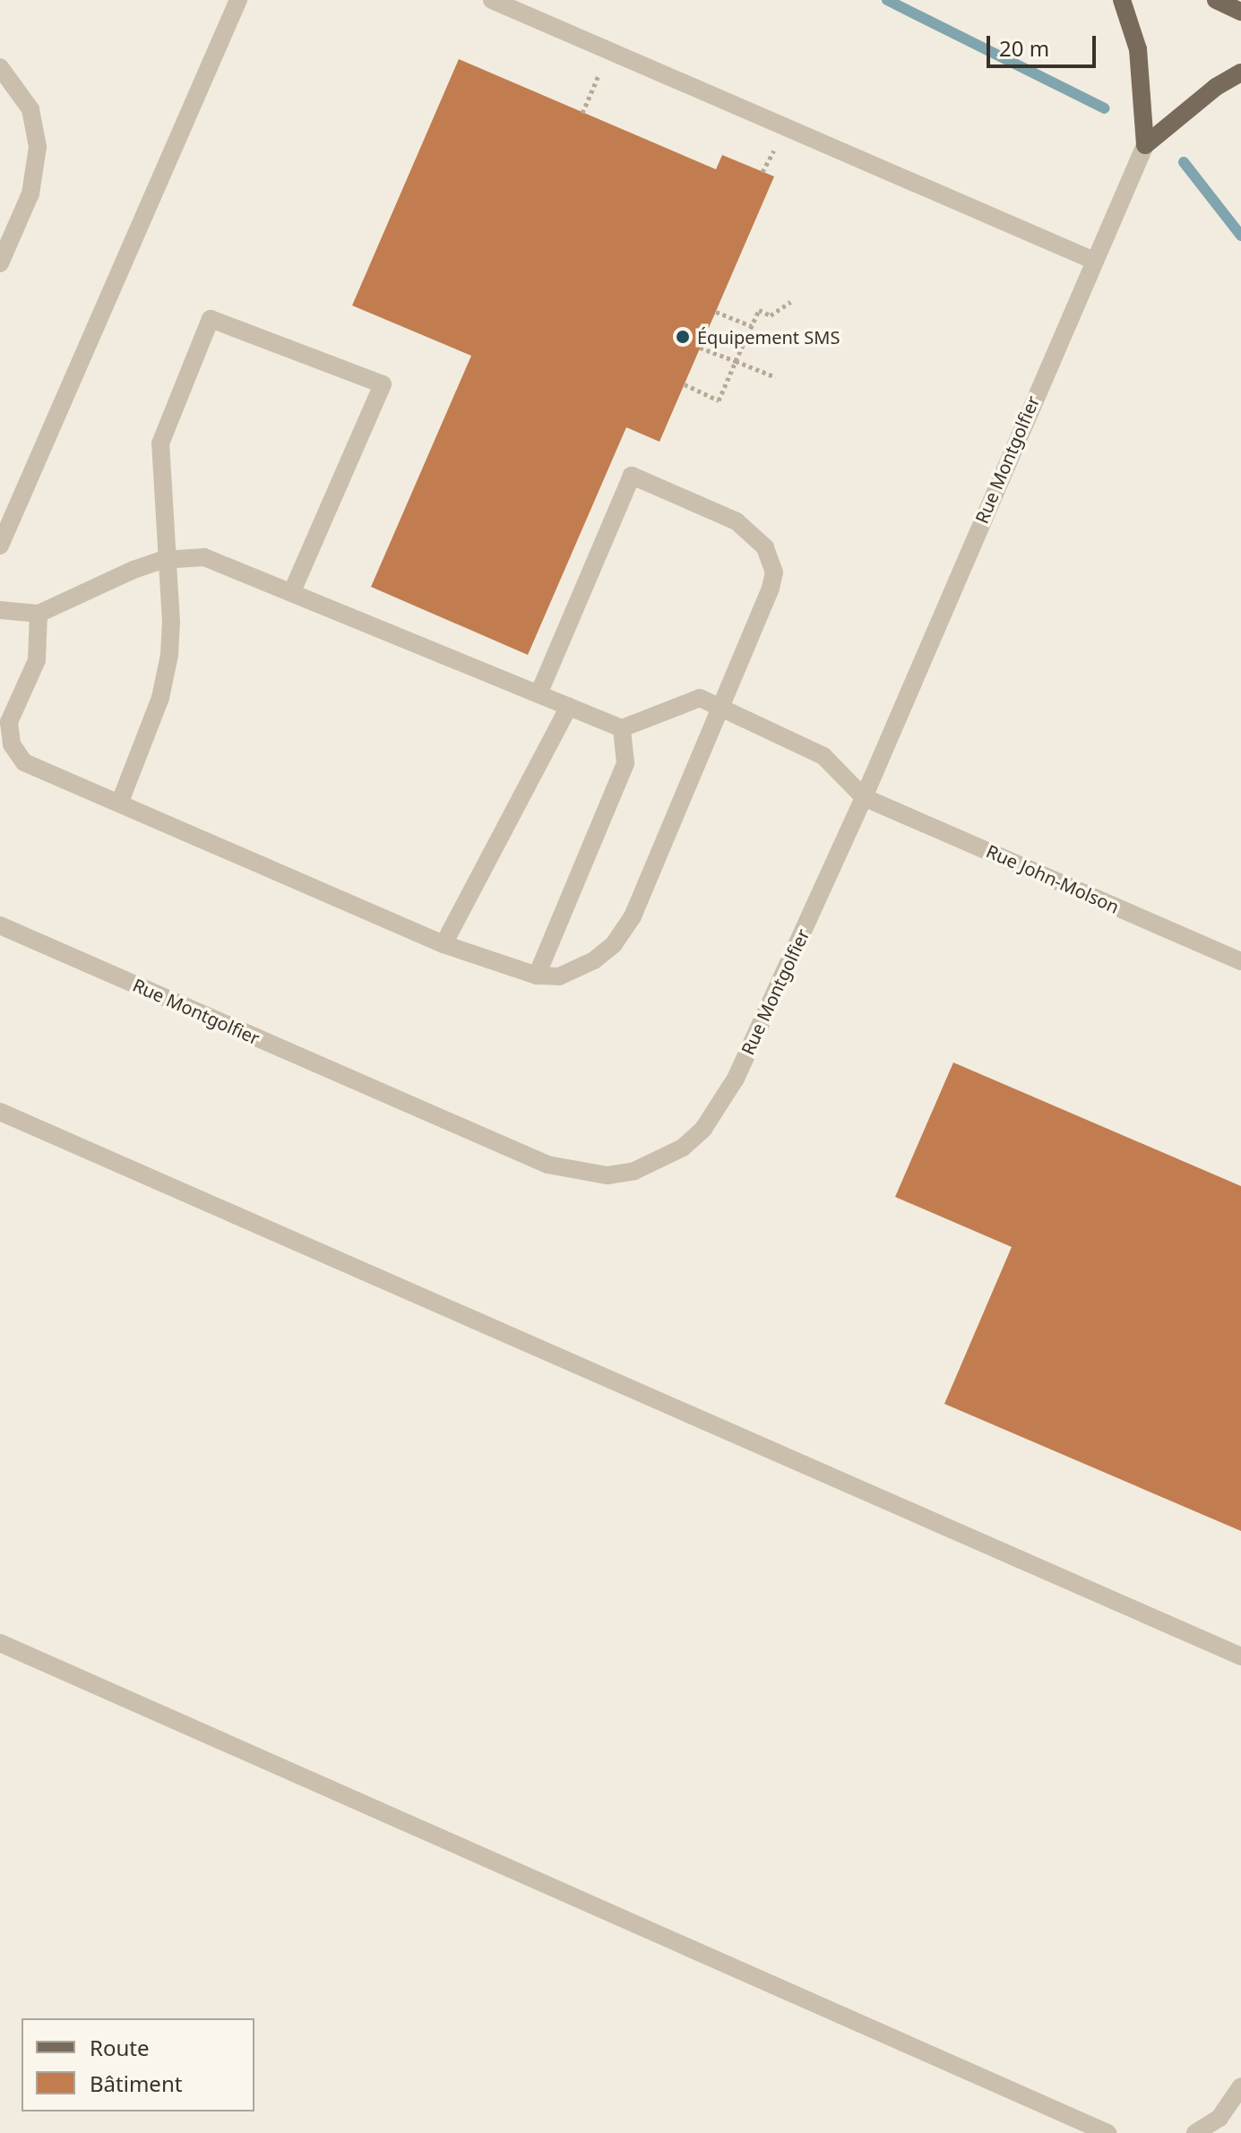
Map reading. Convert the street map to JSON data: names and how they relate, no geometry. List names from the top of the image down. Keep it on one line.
{"streets":{"street":["Rue Montgolfier","Rue John-Molson"]},"crossings":[["Rue Montgolfier","Rue John-Molson"]],"places":["Équipement SMS"],"legend":["Route","Bâtiment"],"scale_bar":"20 m"}
